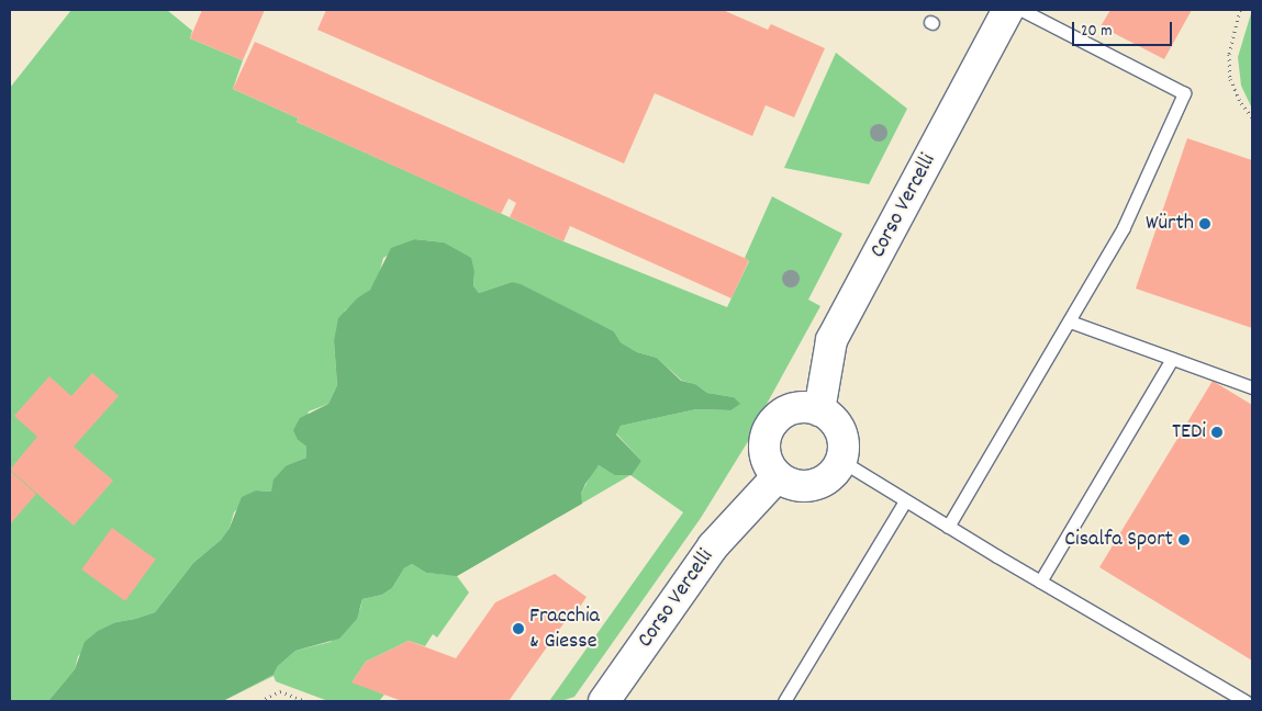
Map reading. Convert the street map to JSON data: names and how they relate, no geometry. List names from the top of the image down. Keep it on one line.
{"streets":{"main road":["Corso Vercelli"]},"places":["Würth","TEDi","Cisalfa Sport","Fracchia & Giesse"],"scale_bar":"20 m"}
